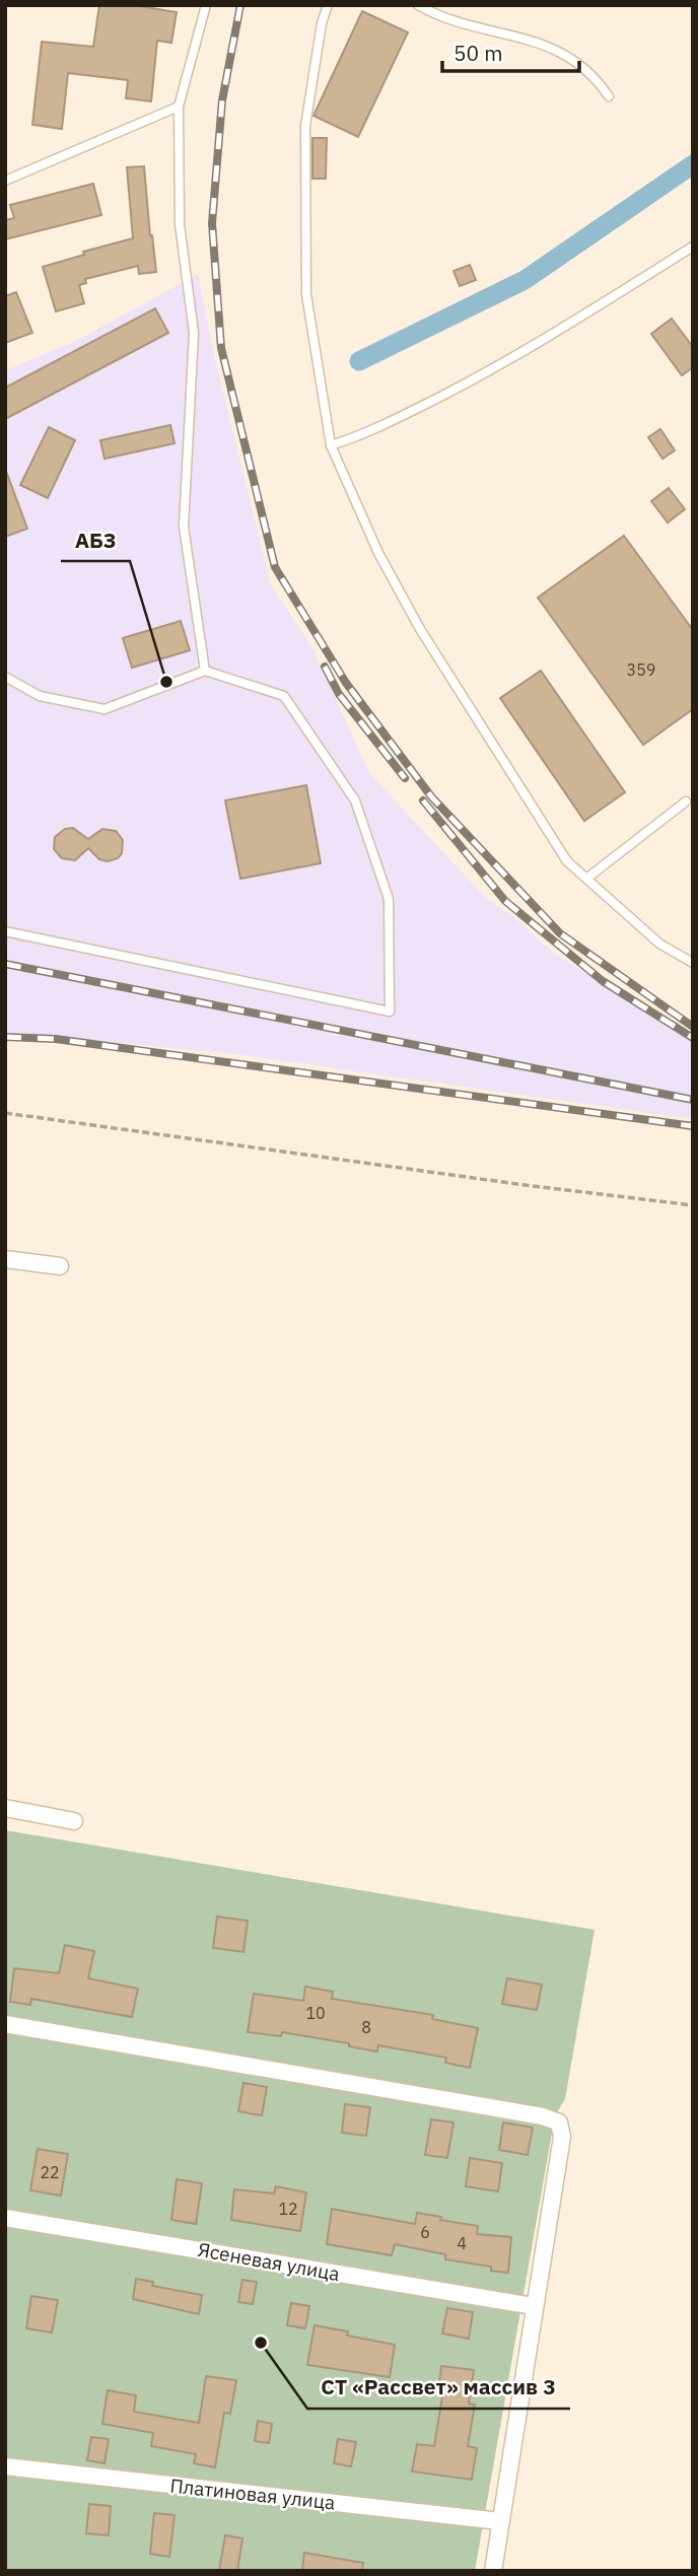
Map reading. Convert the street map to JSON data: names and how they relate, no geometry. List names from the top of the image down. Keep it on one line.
{"streets":{"street":["Ясеневая улица","Платиновая улица"]},"places":["АБЗ","СТ «Рассвет» массив 3"],"house_numbers":["359","10","8","22","12","6","4"],"scale_bar":"50 m"}
